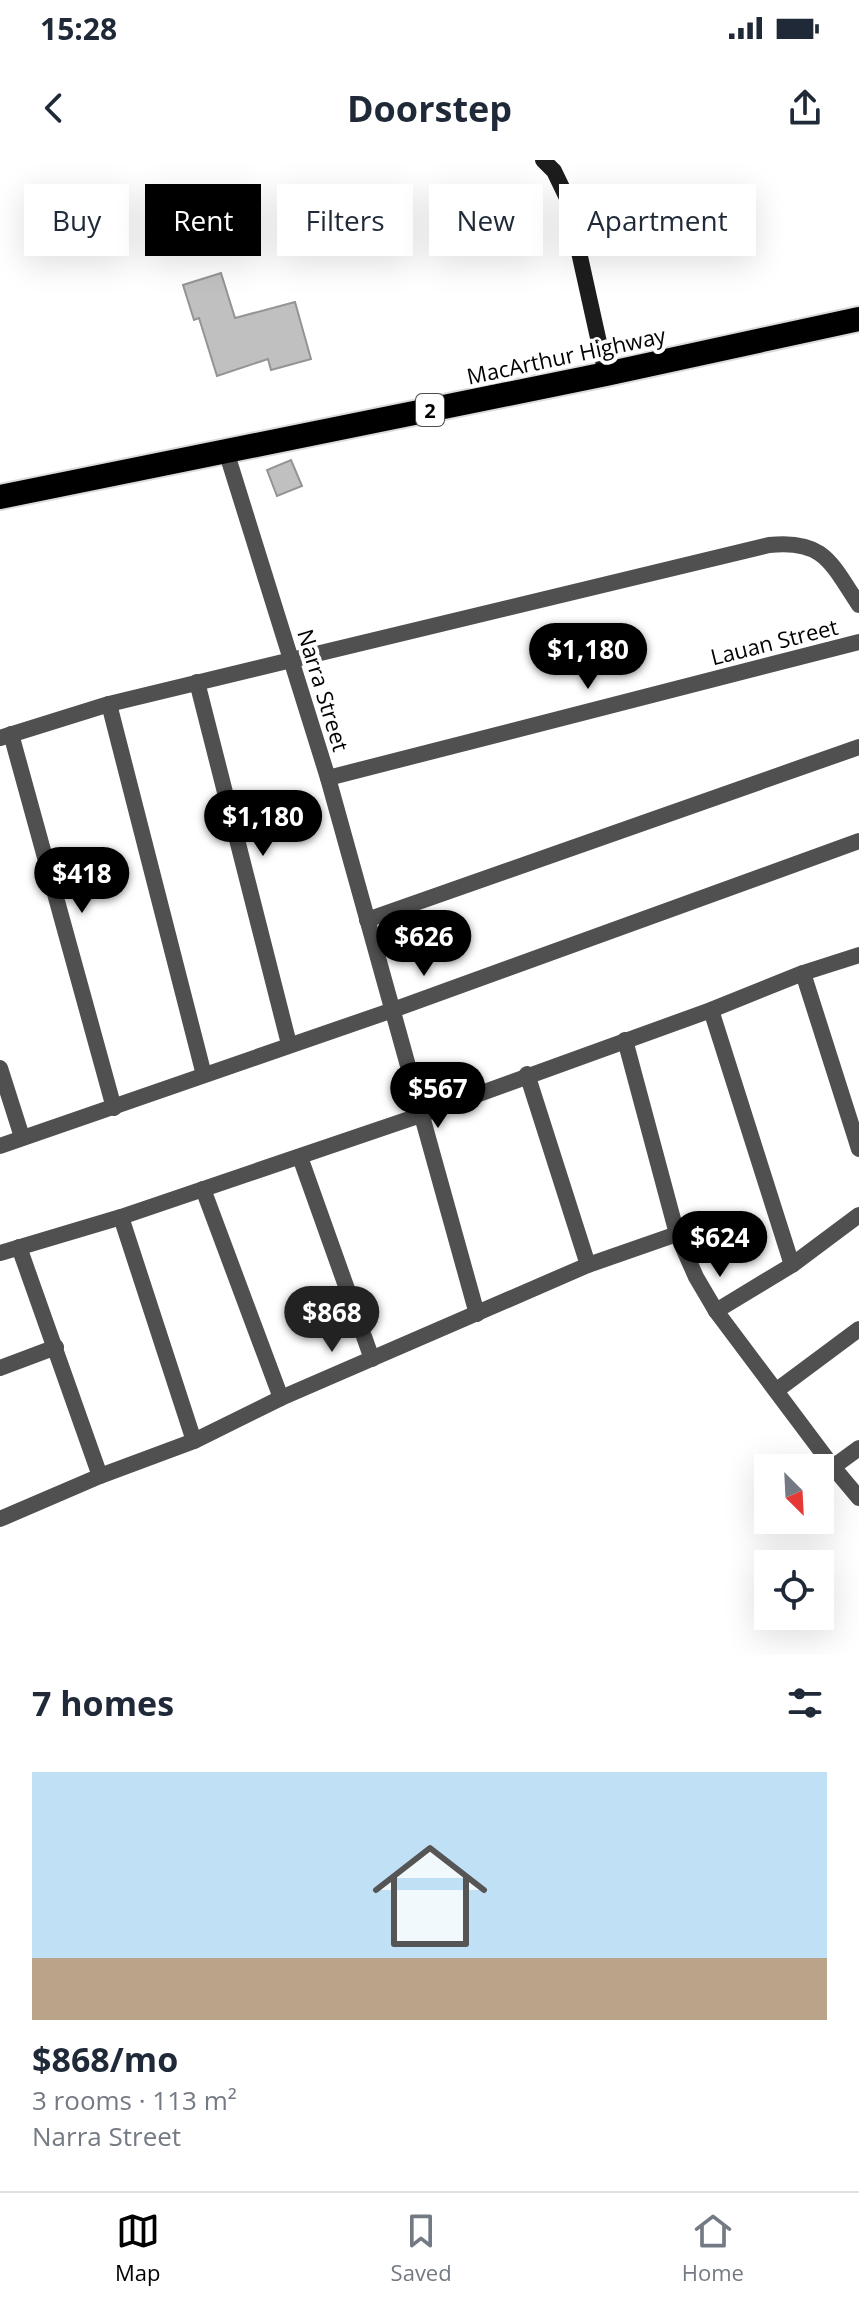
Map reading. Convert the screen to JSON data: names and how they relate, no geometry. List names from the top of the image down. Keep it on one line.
{"streets":{"highway":["MacArthur Highway","2"],"street":["Lauan Street","Narra Street"]},"crossings":[["MacArthur Highway","Narra Street"],["Lauan Street","Narra Street"]],"north":"bottom right","page":{"status":"15:28","header":"Doorstep","chip":["Buy","Rent","Filters","New","Apartment"],"price":["$1,180","$1,180","$418","$626","$567","$624","$868"],"heading":"7 homes","list":[{"name":"$868/mo","note":"3 rooms · 113 m² · Narra Street"}],"tabs":["Map","Saved","Home"]}}
